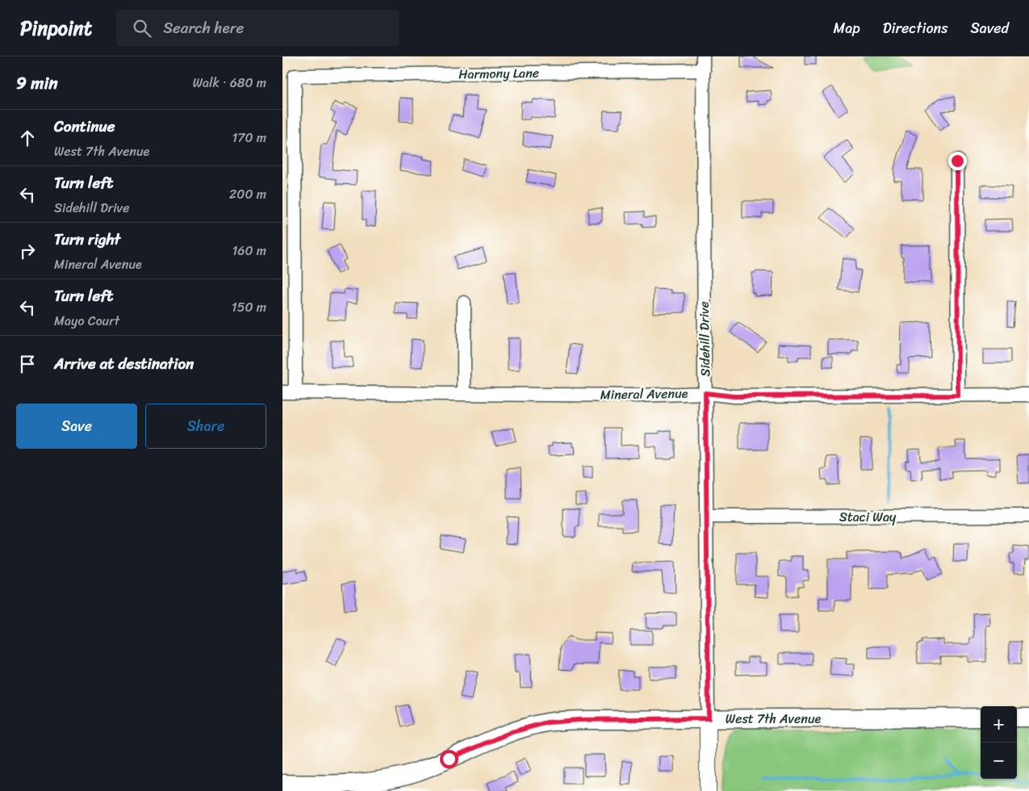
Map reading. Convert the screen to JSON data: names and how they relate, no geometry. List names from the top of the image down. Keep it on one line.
{"streets":{"main road":["West 7th Avenue"],"street":["Harmony Lane","Sidehill Drive","Mineral Avenue","Staci Way"]},"crossings":[["Harmony Lane","Sidehill Drive"],["Harmony Lane","Mineral Avenue"],["Sidehill Drive","Mineral Avenue"],["Sidehill Drive","Staci Way"],["Sidehill Drive","West 7th Avenue"]],"page":{"header":"Pinpoint","search":"Search here","nav":["Map","Directions","Saved"],"heading":["9 min","Walk · 680 m"],"list":[["Continue","West 7th Avenue","170 m"],["Turn left","Sidehill Drive","200 m"],["Turn right","Mineral Avenue","160 m"],["Turn left","Mayo Court","150 m"],"Arrive at destination"],"buttons":["Save","Share"],"map_buttons":["+","−"]}}
